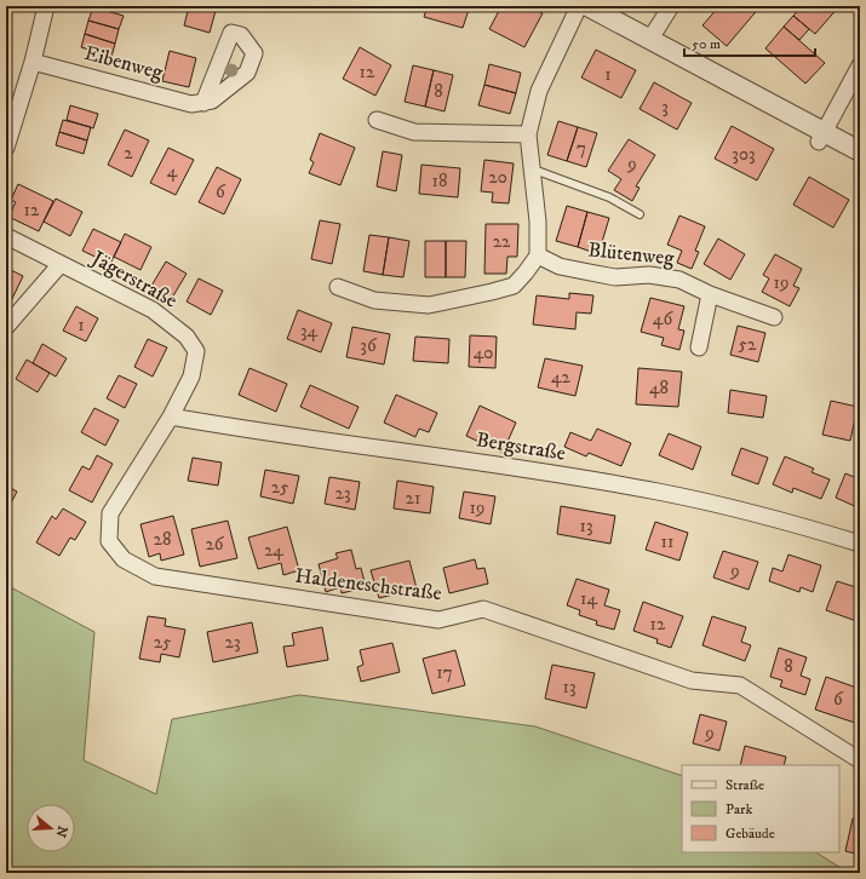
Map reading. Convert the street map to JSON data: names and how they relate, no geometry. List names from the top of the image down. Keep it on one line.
{"streets":{"street":["Eibenweg","Blütenweg","Jägerstraße","Bergstraße","Haldeneschstraße"]},"crossings":[["Jägerstraße","Bergstraße"],["Jägerstraße","Haldeneschstraße"],["Bergstraße","Haldeneschstraße"]],"house_numbers":["12","1","8","3","7","2","303","9","4","20","18","6","12","22","19","46","1","34","52","36","40","42","48","25","23","21","19","13","28","11","26","24","9","14","12","25","23","8","17","13","6","9"],"legend":["Straße","Park","Gebäude"],"scale_bar":"50 m","north":"right"}
